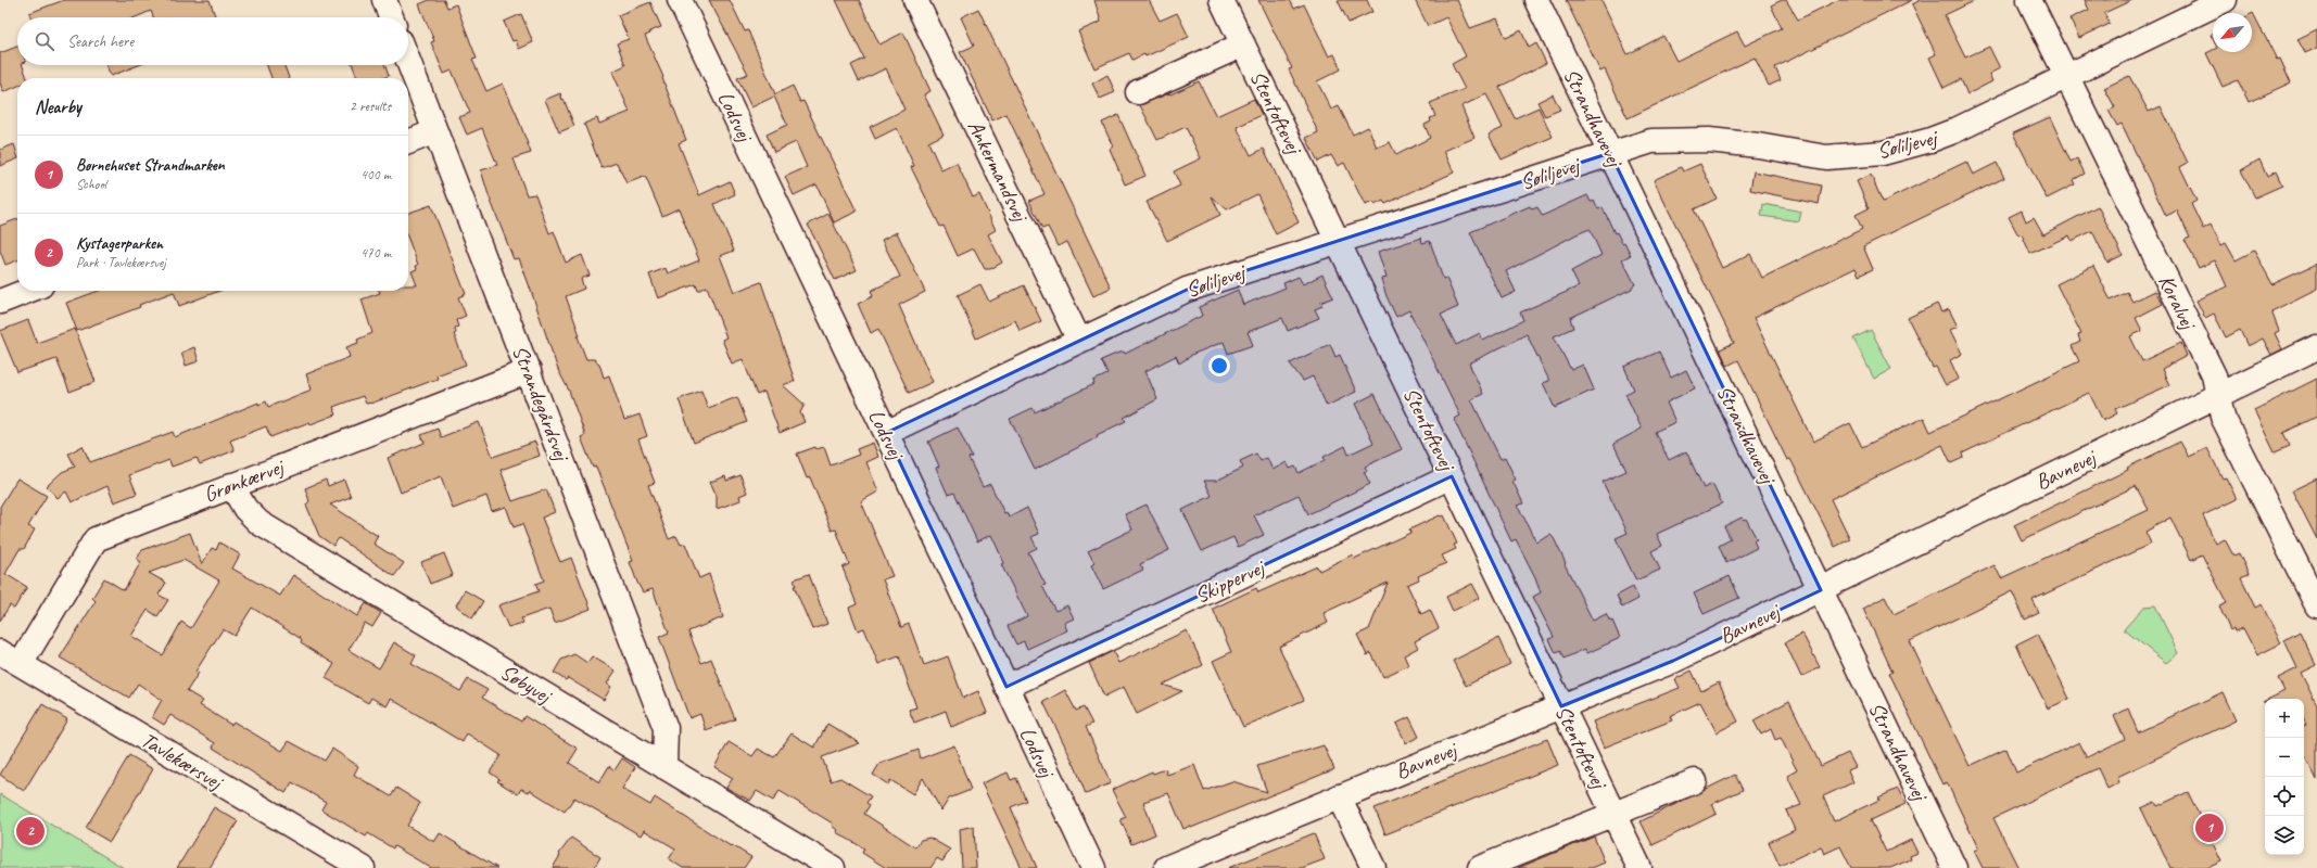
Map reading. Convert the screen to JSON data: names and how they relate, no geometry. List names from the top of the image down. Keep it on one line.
{"streets":{"street":["Stentoftevej","Lodsvej","Strandhavevej","Søliljevej","Ankermandsvej","Koralvej","Strandegårdsvej","Bavnevej","Grønkærvej","Skippervej","Søbyvej","Tavlekærsvej"]},"crossings":[["Stentoftevej","Søliljevej"],["Stentoftevej","Bavnevej"],["Stentoftevej","Skippervej"],["Lodsvej","Søliljevej"],["Lodsvej","Skippervej"],["Strandhavevej","Søliljevej"],["Strandhavevej","Bavnevej"],["Søliljevej","Ankermandsvej"],["Søliljevej","Koralvej"],["Koralvej","Bavnevej"],["Strandegårdsvej","Grønkærvej"],["Strandegårdsvej","Søbyvej"],["Grønkærvej","Søbyvej"],["Grønkærvej","Tavlekærsvej"]],"north":"bottom left","page":{"search":"Search here","heading":["Nearby","2 results"],"list":[{"mark":"1","name":"Børnehuset Strandmarken","note":"School","value":"400 m"},{"mark":"2","name":"Kystagerparken","note":"Park · Tavlekærsvej","value":"470 m"}],"map_buttons":["+","−"],"pins":["1","2"]}}
